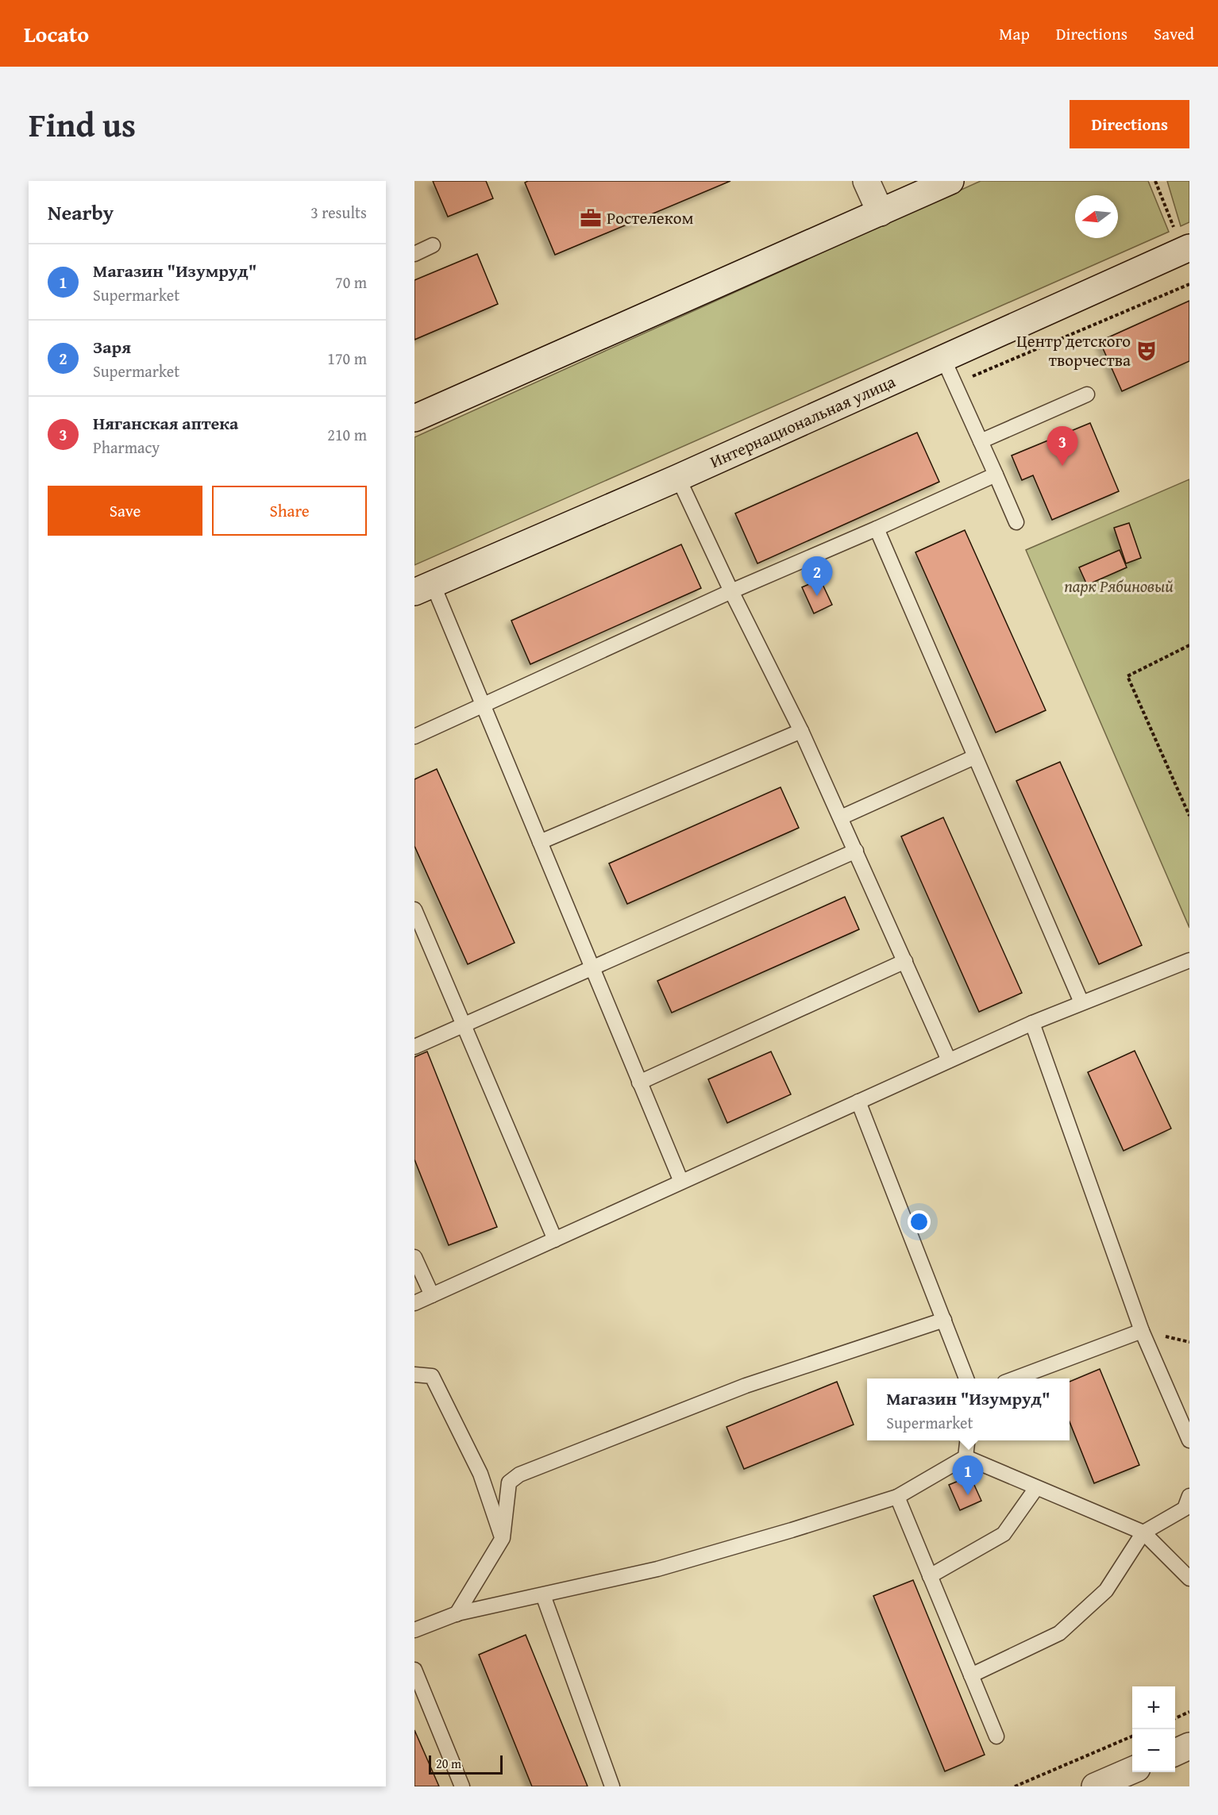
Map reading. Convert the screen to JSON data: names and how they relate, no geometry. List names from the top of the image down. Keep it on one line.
{"streets":{"main road":["Интернациональная улица"]},"parks":["парк Рябиновый"],"places":{"office":["Ростелеком"],"theatre":["Центр детского творчества"]},"scale_bar":"20 m","north":"left","page":{"header":"Locato","nav":["Map","Directions","Saved"],"title":"Find us","buttons":["Directions",["Save","Share"]],"heading":["Nearby","3 results"],"list":[{"mark":"1","name":"Магазин \"Изумруд\"","note":"Supermarket","value":"70 m"},{"mark":"2","name":"Заря","note":"Supermarket","value":"170 m"},{"mark":"3","name":"Няганская аптека","note":"Pharmacy","value":"210 m"}],"pins":["3","2","1"],"popup":["Магазин \"Изумруд\"","Supermarket"],"map_buttons":["+","−"],"scale":"20 m"}}
